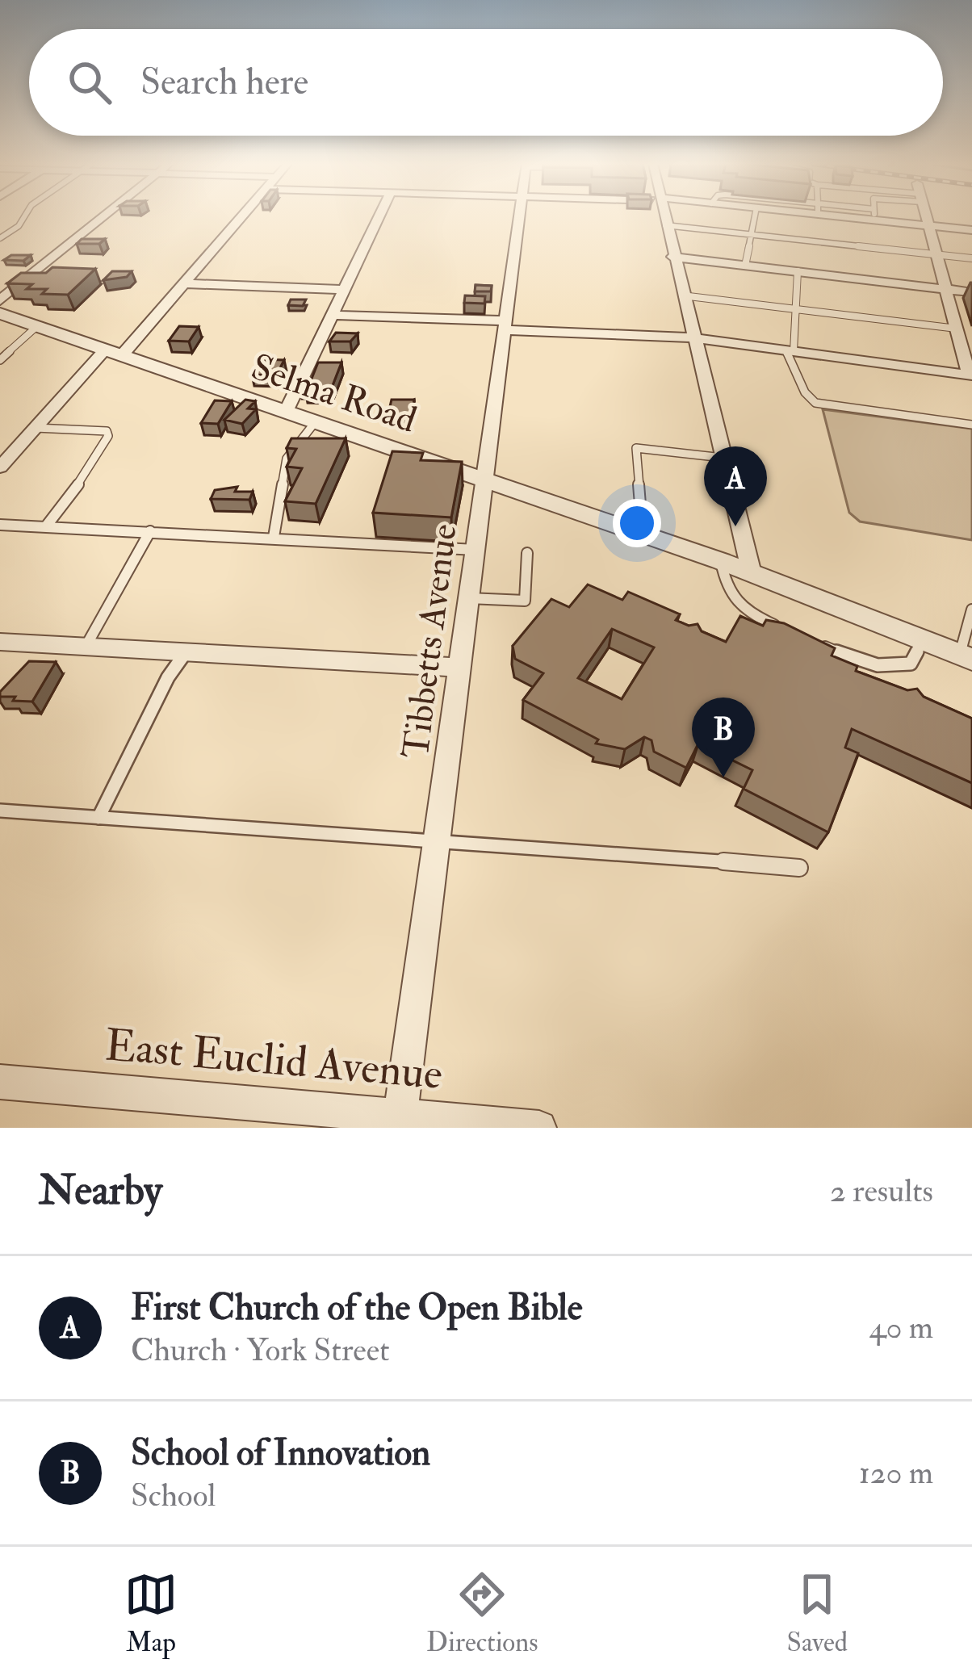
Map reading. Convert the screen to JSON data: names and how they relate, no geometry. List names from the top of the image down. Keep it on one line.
{"streets":{"street":["Selma Road","Tibbetts Avenue","East Euclid Avenue"]},"crossings":[["Selma Road","Tibbetts Avenue"],["Tibbetts Avenue","East Euclid Avenue"]],"page":{"search":"Search here","pins":["A","B"],"heading":["Nearby","2 results"],"list":[{"mark":"A","name":"First Church of the Open Bible","note":"Church · York Street","value":"40 m"},{"mark":"B","name":"School of Innovation","note":"School","value":"120 m"}],"nav":["Map","Directions","Saved"]}}
